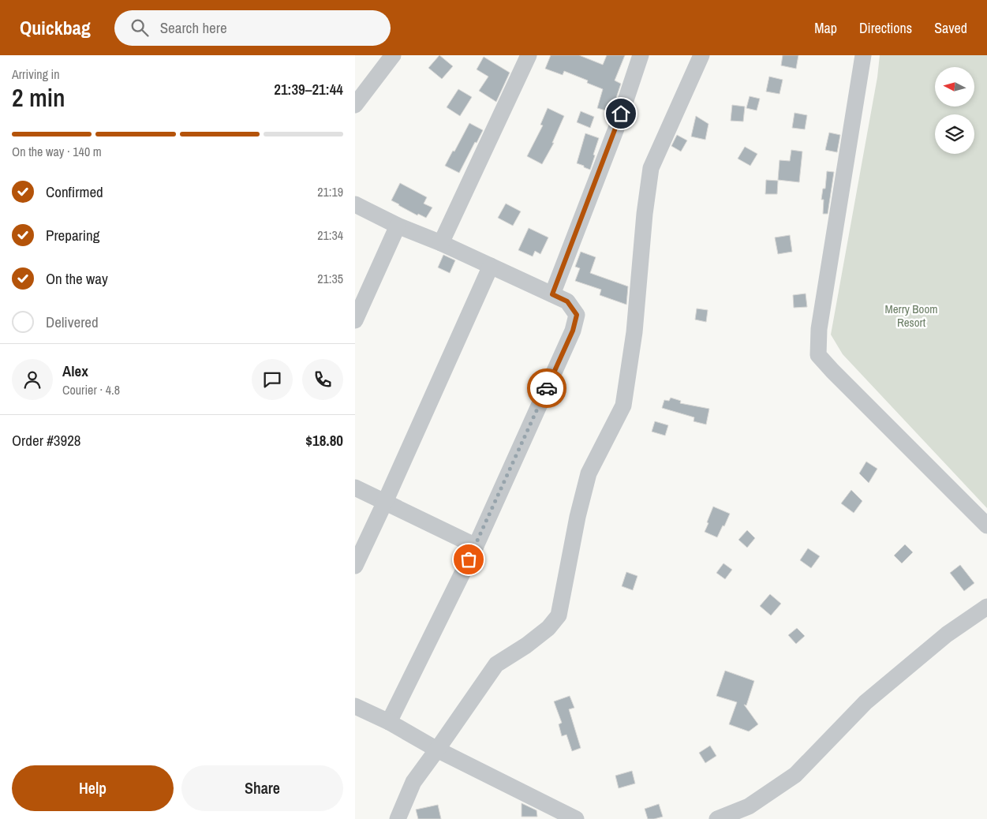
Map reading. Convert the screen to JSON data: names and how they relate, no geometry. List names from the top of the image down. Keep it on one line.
{"parks":["Merry Boom Resort"],"north":"left","page":{"header":"Quickbag","search":"Search here","nav":["Map","Directions","Saved"],"heading":["2 min","Arriving in","21:39–21:44"],"panel":["Alex","Courier · 4.8","Order #3928","$18.80"],"bar":"On the way · 140 m","list":[["Confirmed","21:19"],["Preparing","21:34"],["On the way","21:35"],"Delivered"],"buttons":["Help","Share"]}}
